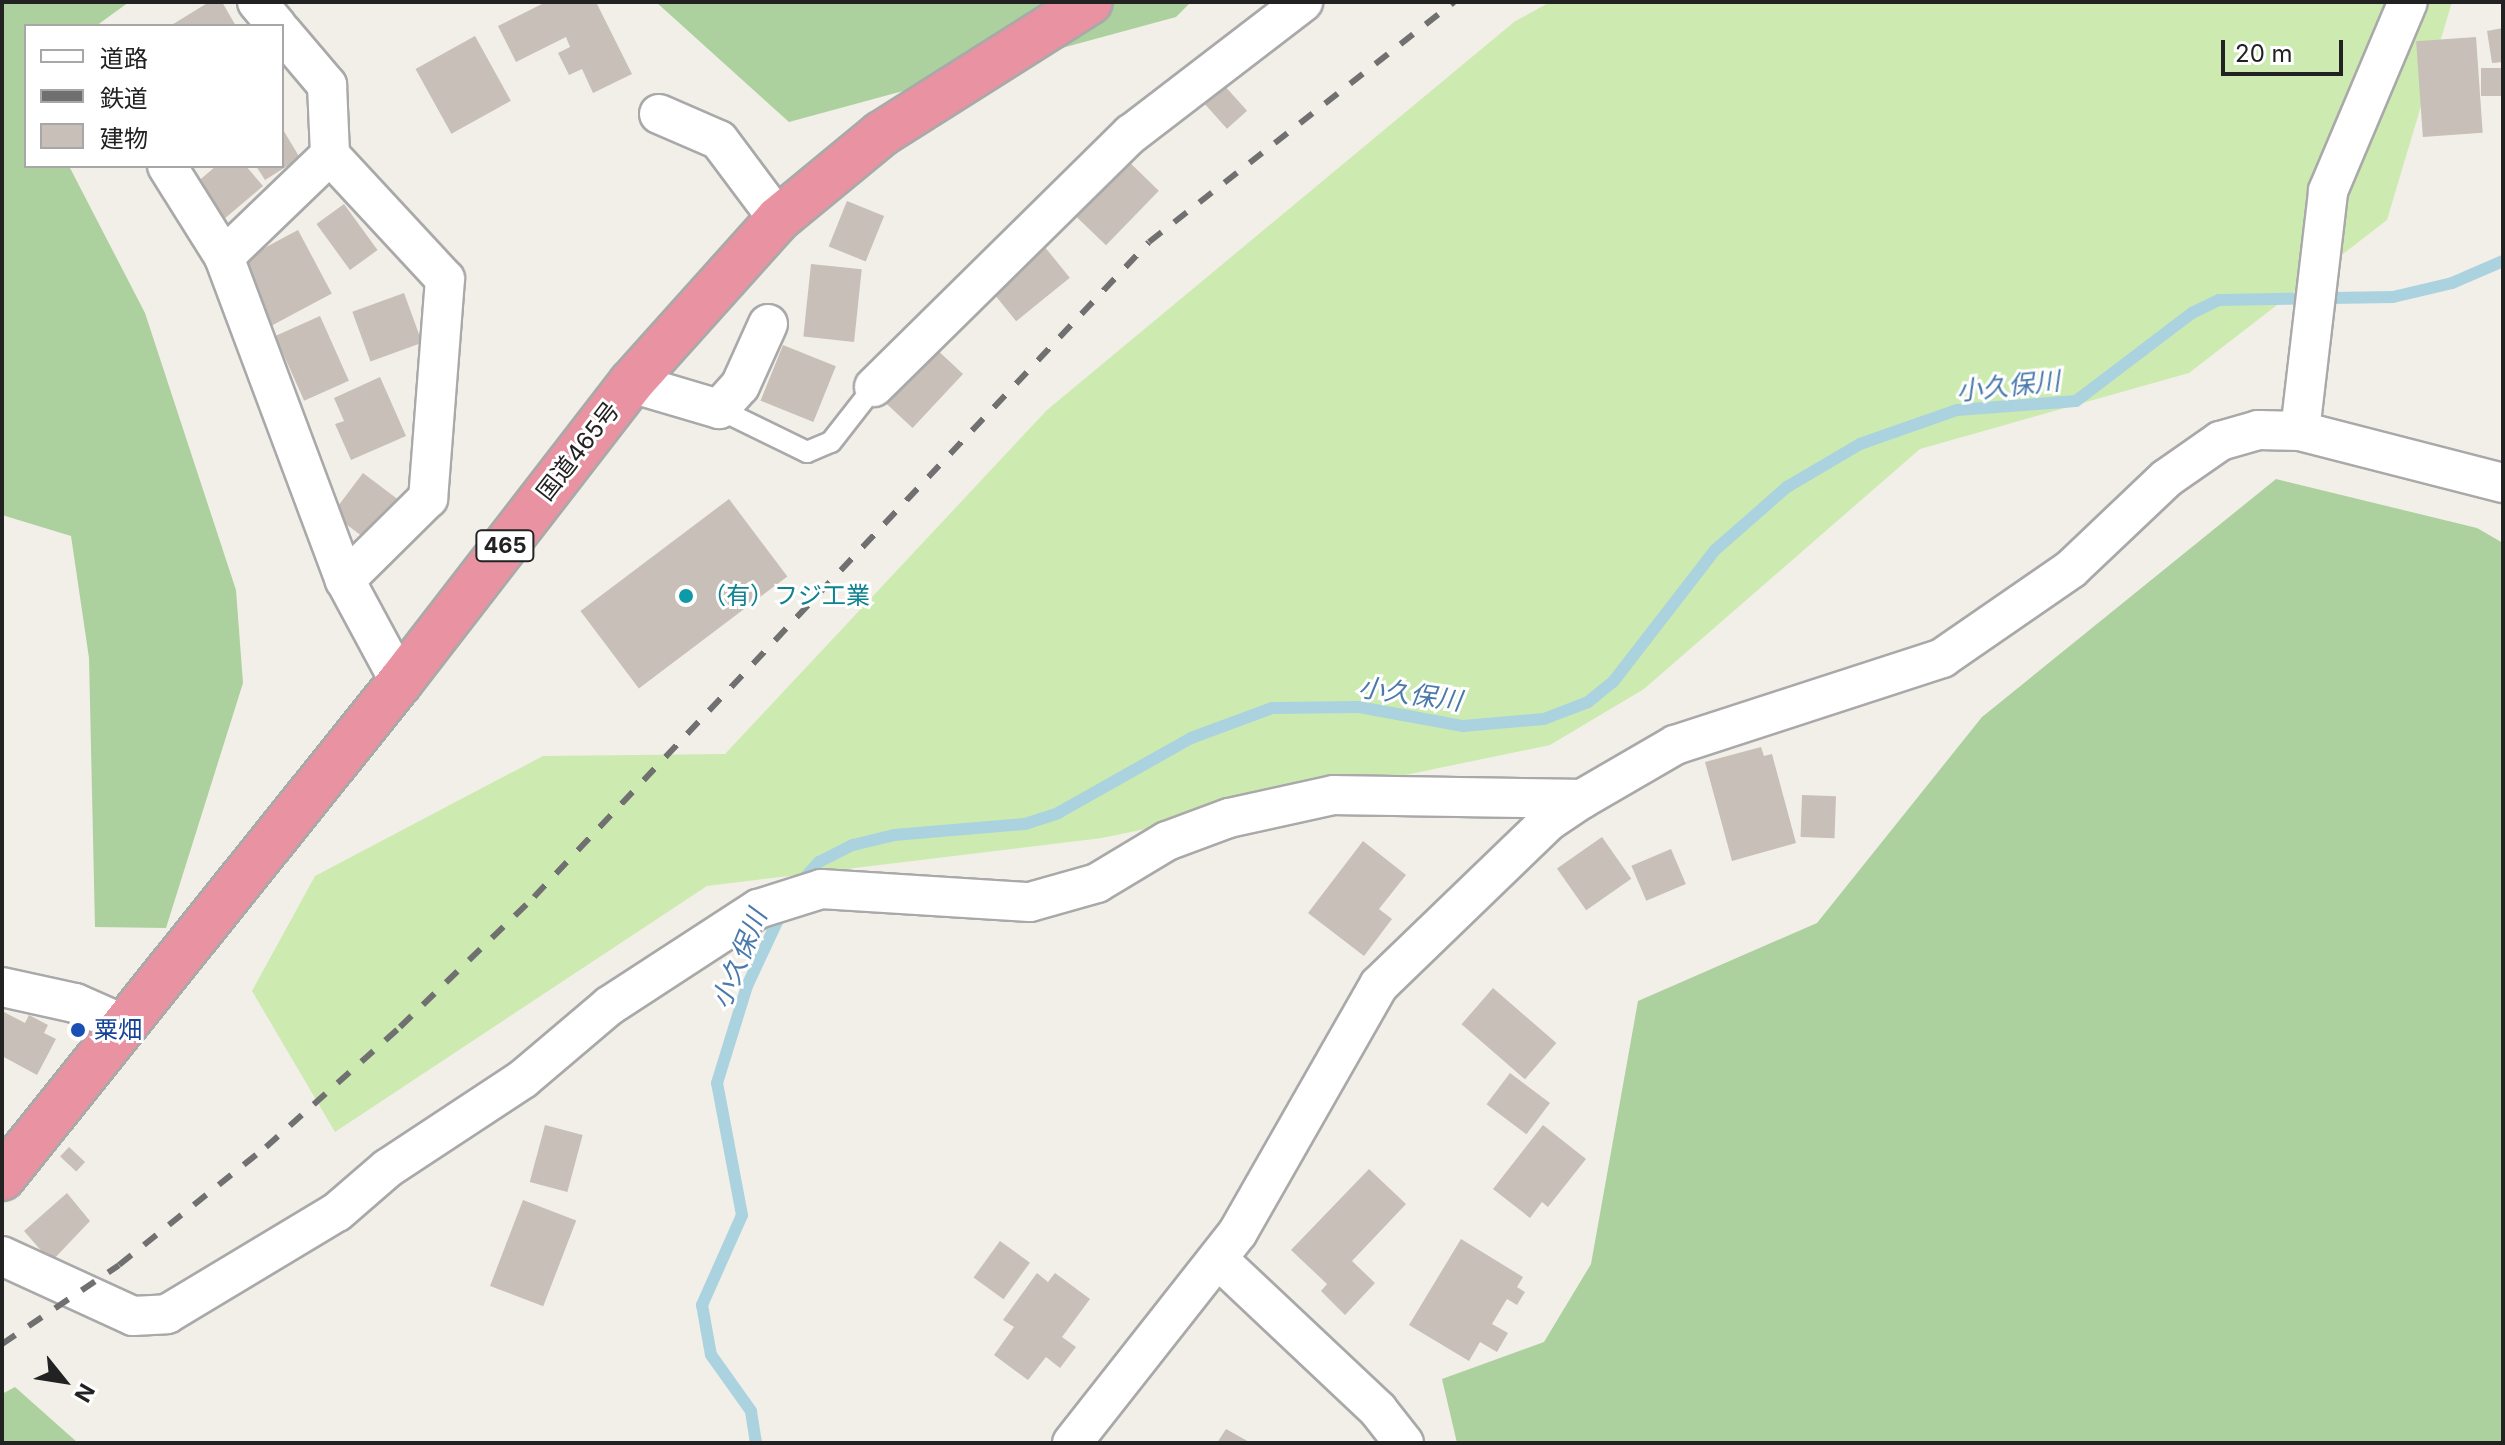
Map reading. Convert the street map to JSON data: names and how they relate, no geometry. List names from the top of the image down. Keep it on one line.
{"streets":{"highway":["国道465号","465"]},"water":["小久保川"],"places":["（有）フジ工業","粟畑"],"legend":["道路","鉄道","建物"],"scale_bar":"20 m","north":"bottom right"}
